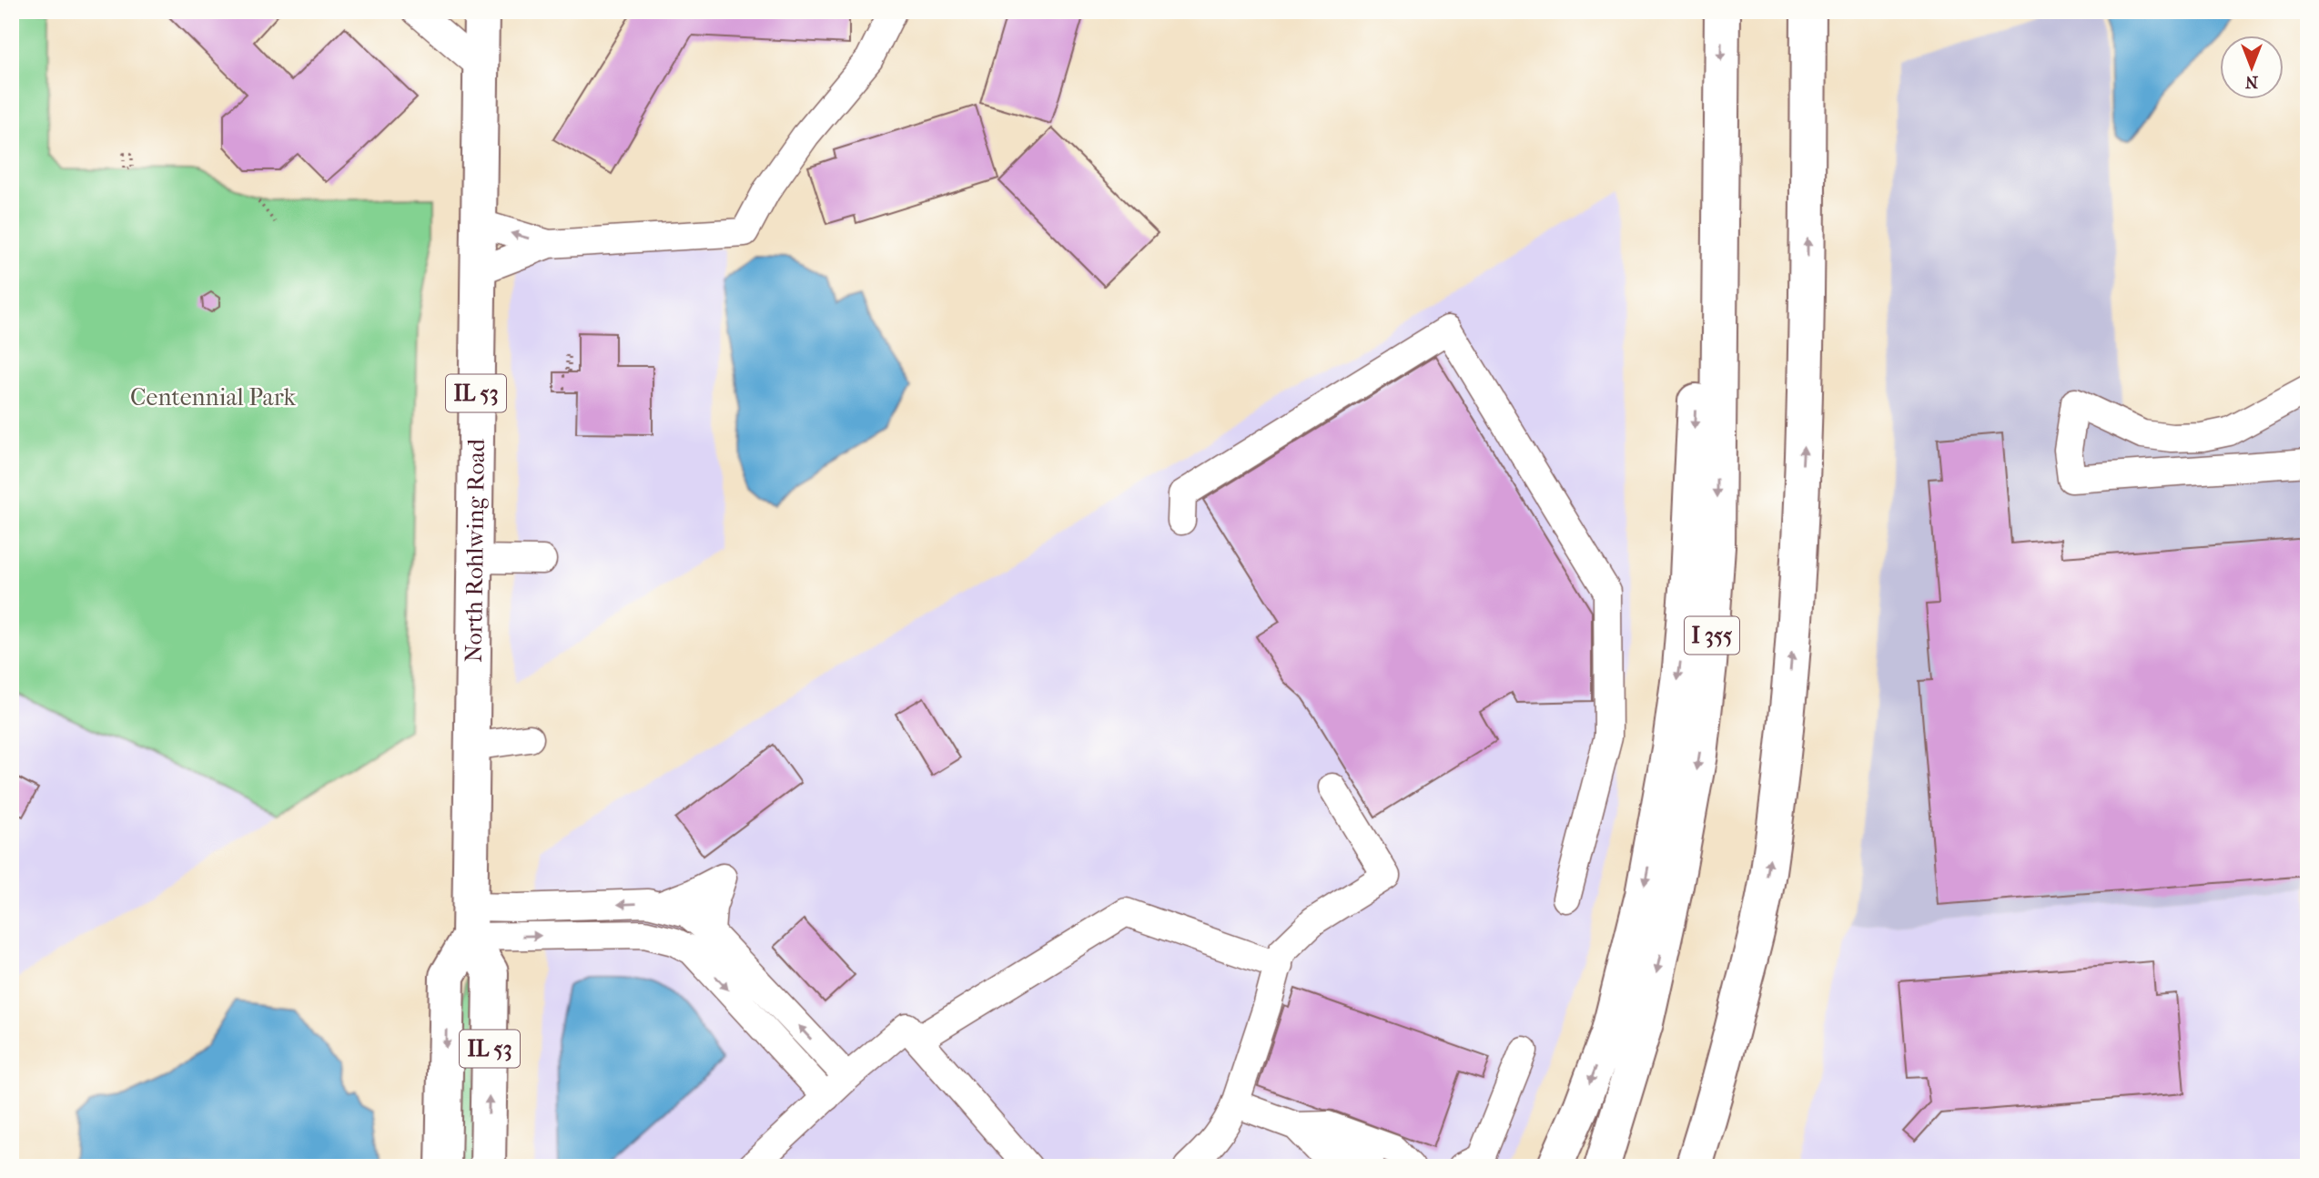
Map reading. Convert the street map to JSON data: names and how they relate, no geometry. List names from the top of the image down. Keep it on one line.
{"streets":{"main road":["IL 53","North Rohlwing Road","I 355"]},"crossings":[["IL 53","North Rohlwing Road"]],"parks":["Centennial Park"],"north":"bottom"}
